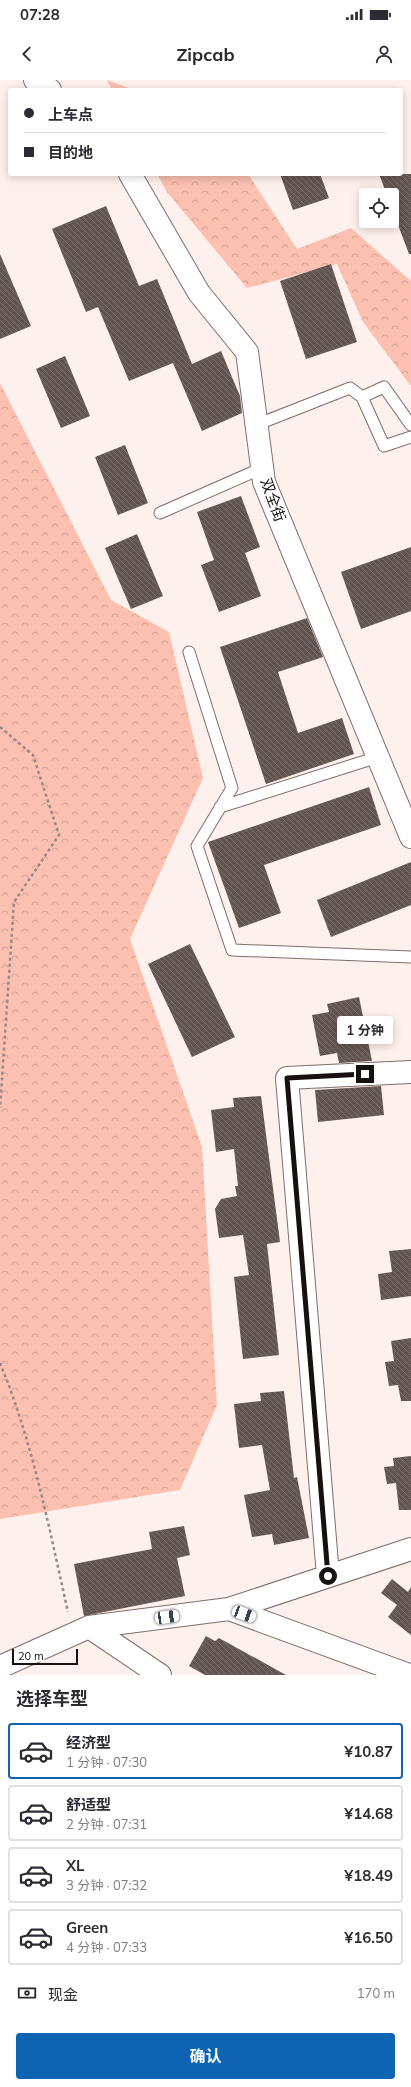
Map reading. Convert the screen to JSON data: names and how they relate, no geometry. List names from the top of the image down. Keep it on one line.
{"streets":{"street":["双全街"]},"scale_bar":"20 m","page":{"status":"07:28","header":"Zipcab","banner":["上车点","目的地"],"bubble":"1 分钟","scale":"20 m","heading":"选择车型","list":[{"name":"经济型","note":"1 分钟 · 07:30","value":"¥10.87"},{"name":"舒适型","note":"2 分钟 · 07:31","value":"¥14.68"},{"name":"XL","note":"3 分钟 · 07:32","value":"¥18.49"},{"name":"Green","note":"4 分钟 · 07:33","value":"¥16.50"}],"pay":["现金","170 m"],"buttons":"确认"}}
